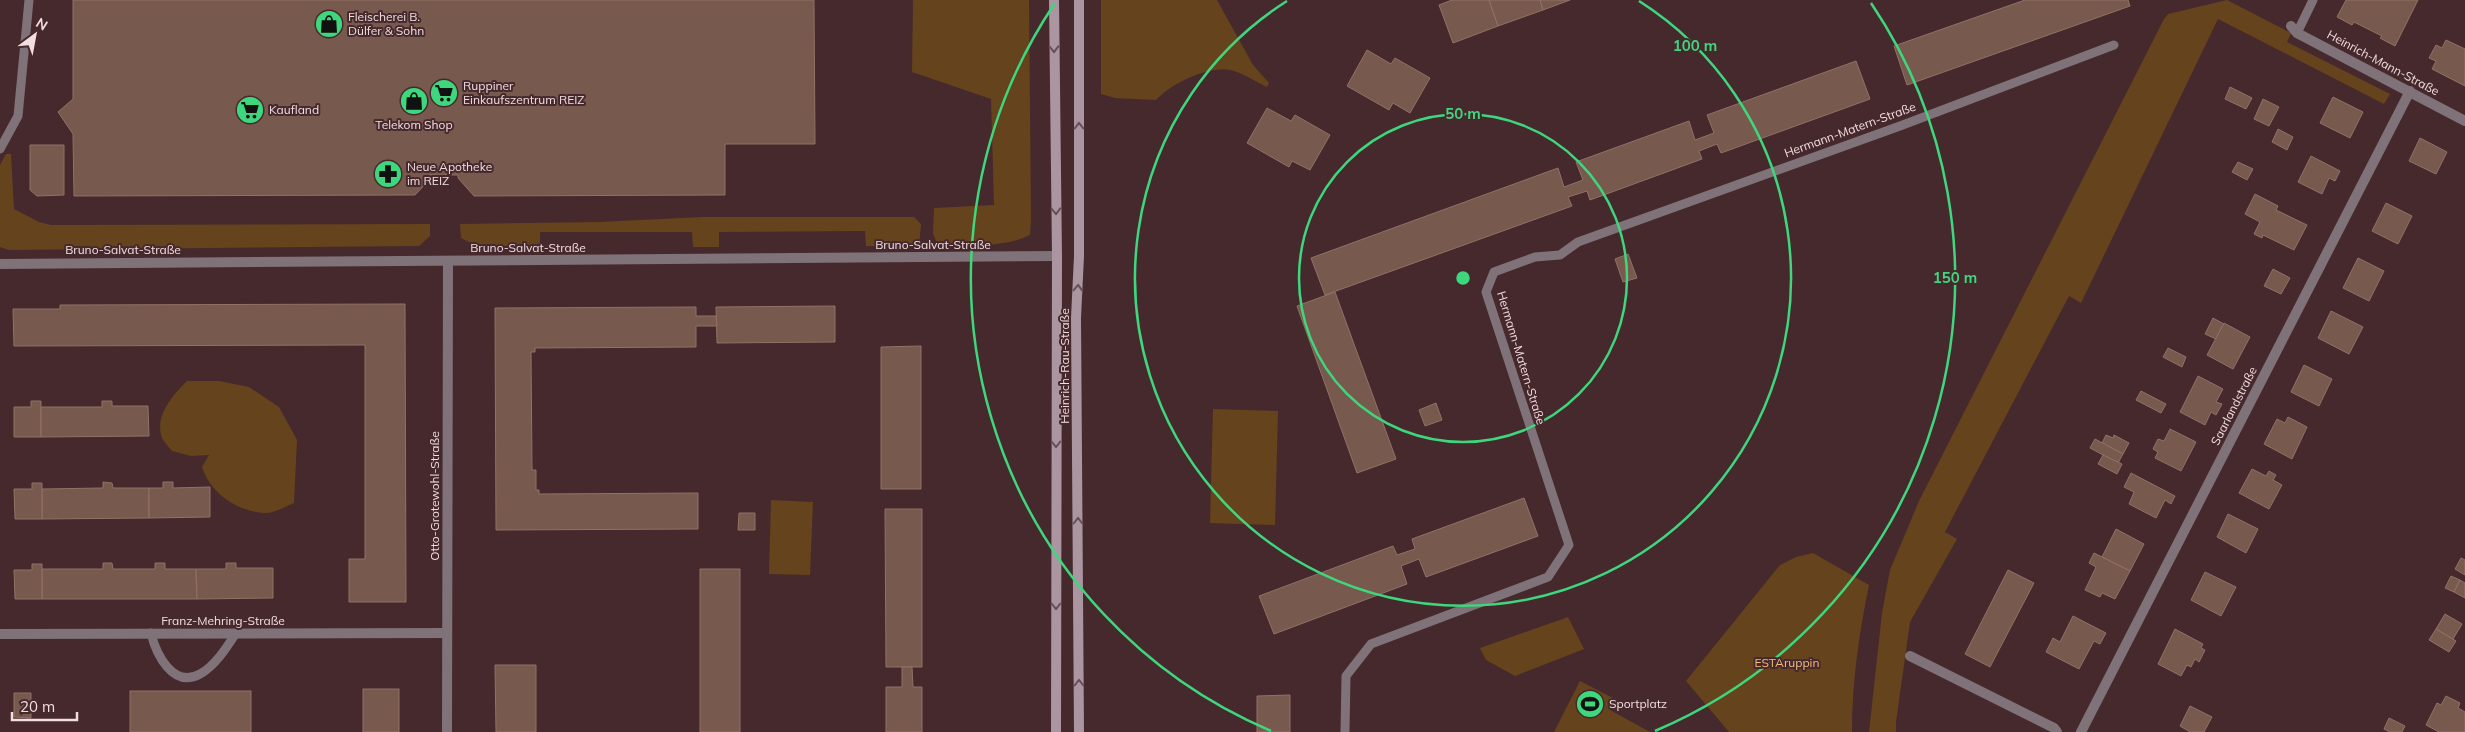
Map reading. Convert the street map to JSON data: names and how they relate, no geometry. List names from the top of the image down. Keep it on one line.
{"streets":{"main road":["Heinrich-Rau-Straße"],"street":["Heinrich-Mann-Straße","Bruno-Salvat-Straße","Saarlandstraße","Otto-Grotewohl-Straße","Franz-Mehring-Straße"],"lane":["Hermann-Matern-Straße"]},"crossings":[["Heinrich-Mann-Straße","Saarlandstraße"],["Bruno-Salvat-Straße","Heinrich-Rau-Straße"],["Bruno-Salvat-Straße","Otto-Grotewohl-Straße"],["Otto-Grotewohl-Straße","Franz-Mehring-Straße"]],"parks":["ESTAruppin"],"places":{"shop":["Fleischerei B. Dülfer & Sohn","Telekom Shop"],"supermarket":["Ruppiner Einkaufszentrum REIZ","Kaufland"],"pharmacy":["Neue Apotheke im REIZ"],"sports":["Sportplatz"]},"scale_bar":"20 m","north":"top right","rings":["100 m","50 m","150 m"]}
